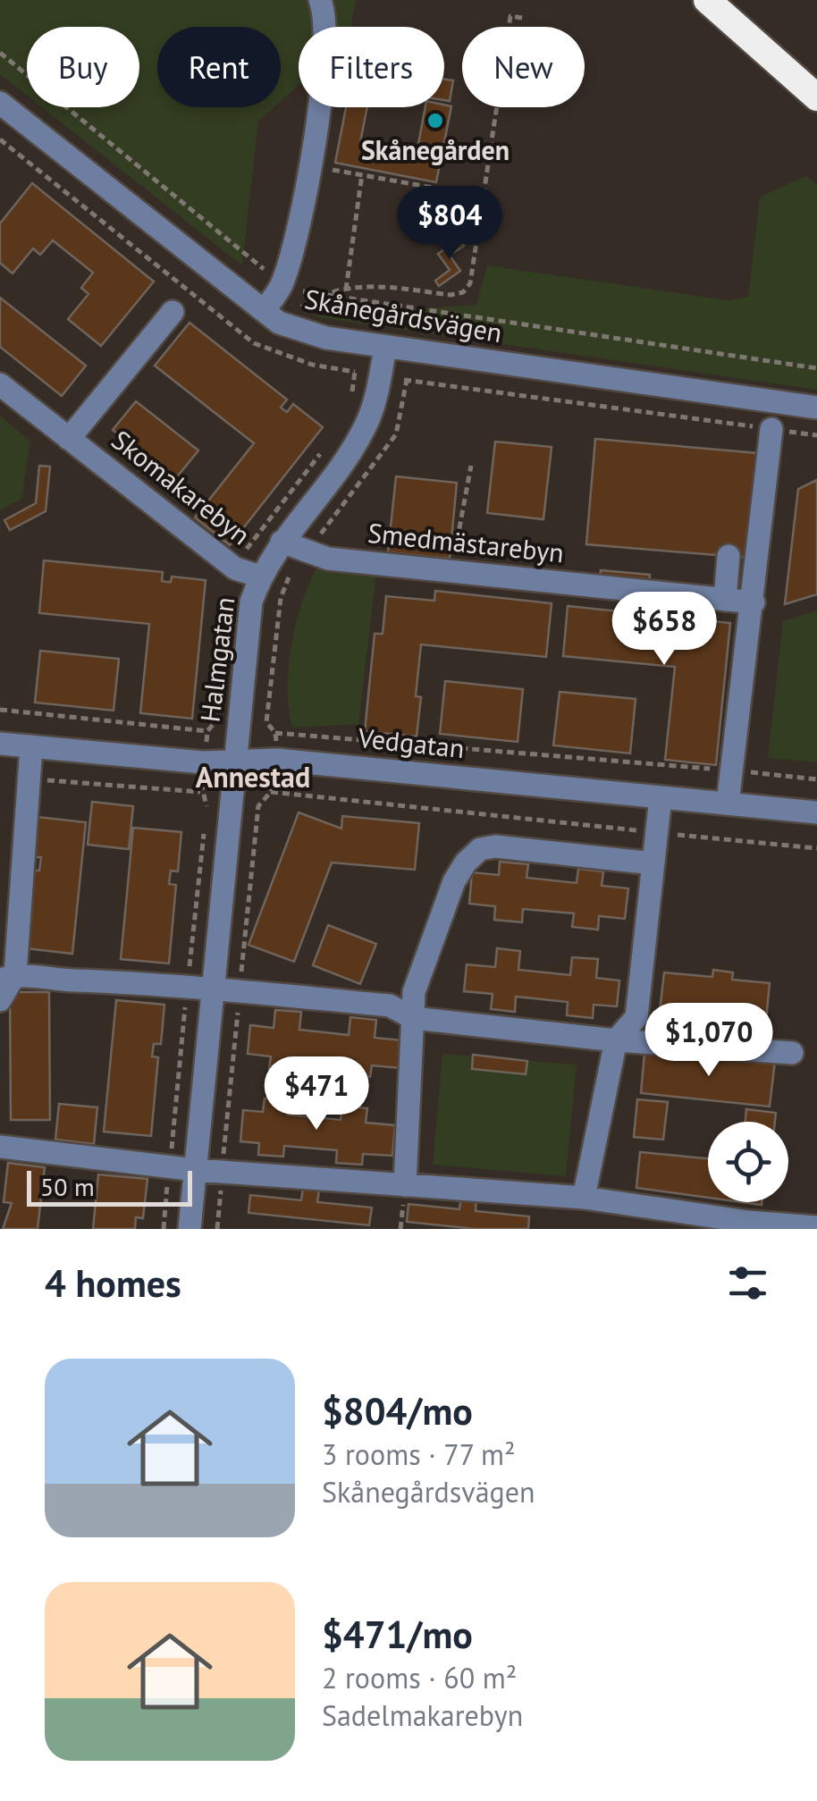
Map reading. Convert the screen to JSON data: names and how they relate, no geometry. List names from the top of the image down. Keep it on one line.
{"streets":{"street":["Skånegårdsvägen","Skomakarebyn","Smedmästarebyn","Halmgatan","Vedgatan"]},"crossings":[["Skånegårdsvägen","Halmgatan"],["Skomakarebyn","Halmgatan"],["Smedmästarebyn","Halmgatan"],["Halmgatan","Vedgatan"]],"districts":["Annestad"],"places":["Skånegården"],"scale_bar":"50 m","page":{"chip":["Buy","Rent","Filters","New"],"price":["$804","$658","$1,070","$471"],"scale":"50 m","heading":"4 homes","list":[{"name":"$804/mo","note":"3 rooms · 77 m² · Skånegårdsvägen"},{"name":"$471/mo","note":"2 rooms · 60 m² · Sadelmakarebyn"}]}}
